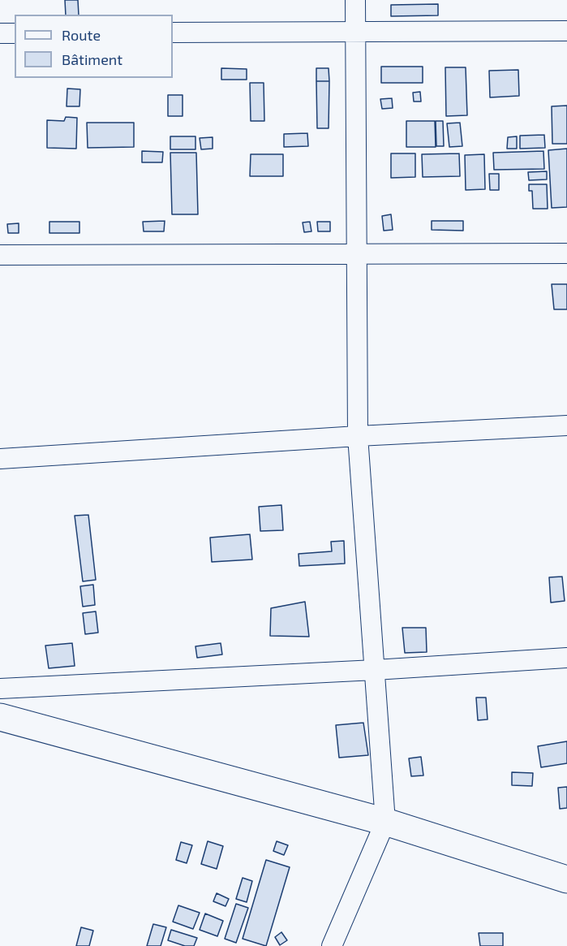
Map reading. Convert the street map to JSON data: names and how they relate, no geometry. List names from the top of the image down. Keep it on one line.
{"legend":["Route","Bâtiment"]}
